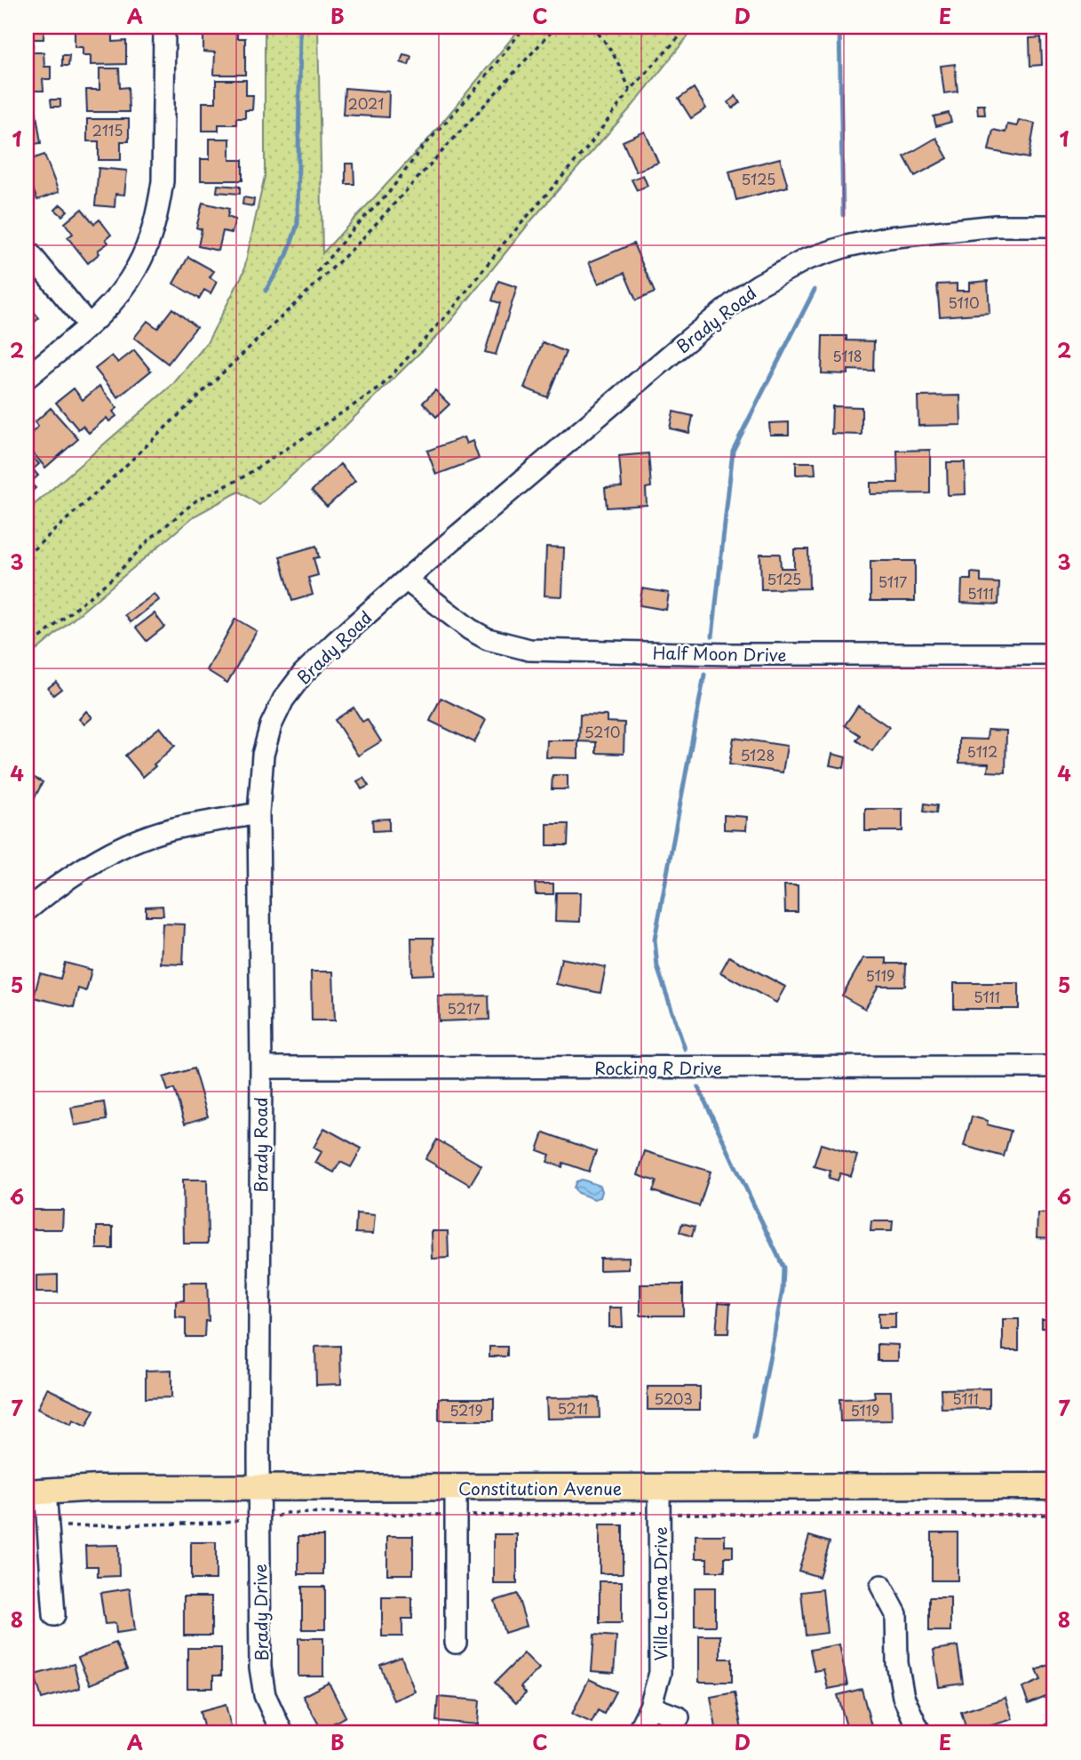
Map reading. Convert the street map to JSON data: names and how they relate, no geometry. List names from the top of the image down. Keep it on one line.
{"streets":{"main road":["Constitution Avenue"],"street":["Brady Road","Half Moon Drive","Rocking R Drive","Villa Loma Drive","Brady Drive"]},"crossings":[["Brady Road","Half Moon Drive"],["Brady Road","Rocking R Drive"],["Brady Road","Constitution Avenue"],["Brady Road","Brady Drive"],["Constitution Avenue","Villa Loma Drive"],["Constitution Avenue","Brady Drive"]],"house_numbers":["2021","2115","5125","5110","5118","5125","5117","5111","5210","5112","5128","5119","5111","5217","5203","5111","5211","5219","5119"],"grid":{"columns":["A","B","C","D","E"],"rows":["1","2","3","4","5","6","7","8"]}}
